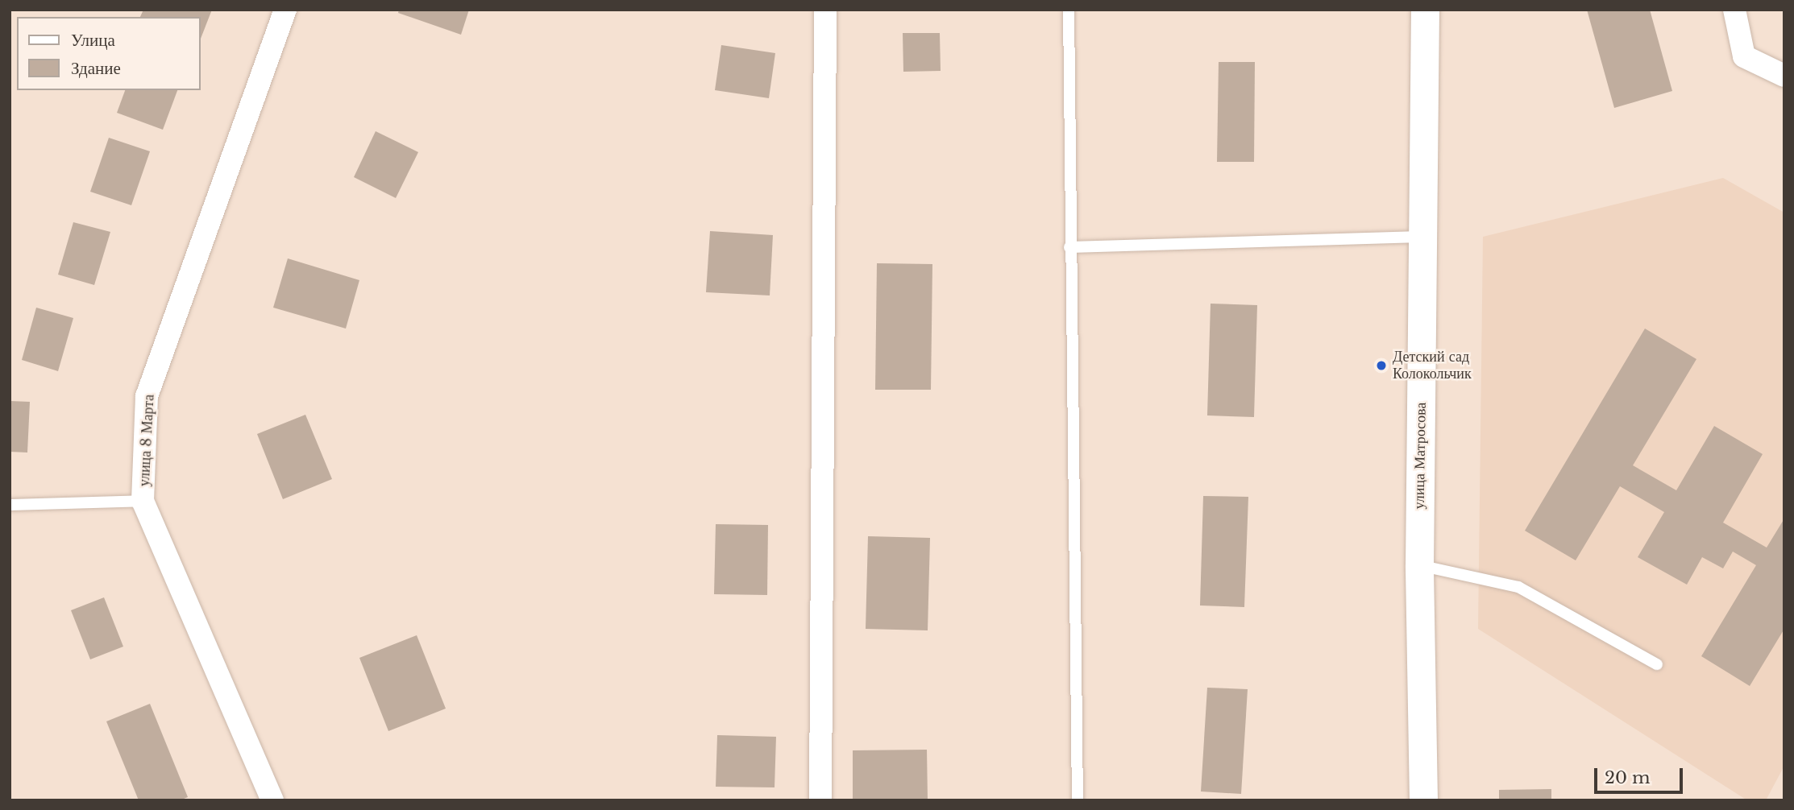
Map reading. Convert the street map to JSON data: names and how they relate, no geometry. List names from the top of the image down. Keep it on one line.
{"streets":{"street":["улица 8 Марта","улица Матросова"]},"places":["Детский сад Колокольчик"],"legend":["Улица","Здание"],"scale_bar":"20 m"}
